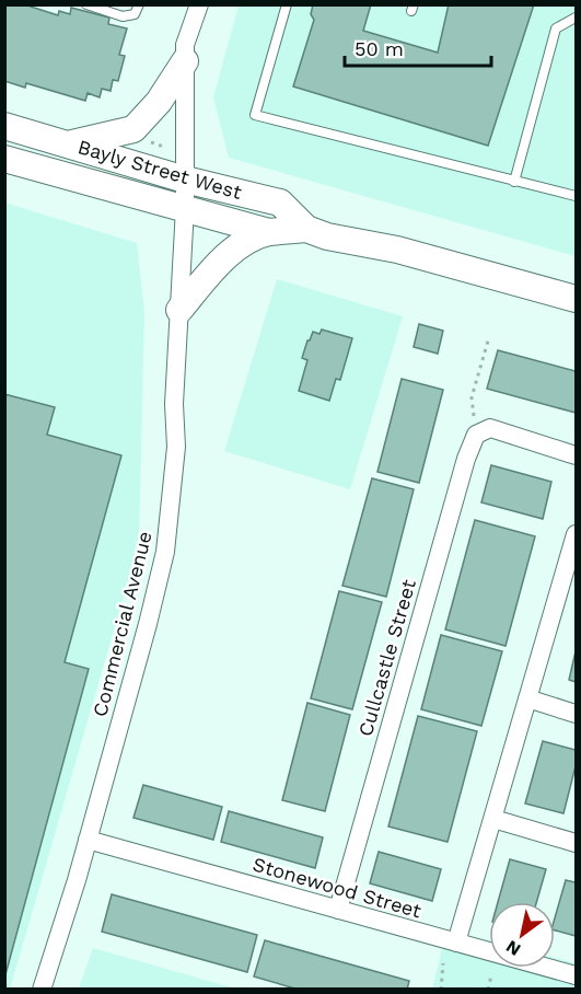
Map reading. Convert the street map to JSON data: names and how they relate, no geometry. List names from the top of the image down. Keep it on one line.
{"streets":{"main road":["Bayly Street West"],"street":["Commercial Avenue","Cullcastle Street","Stonewood Street"]},"crossings":[["Bayly Street West","Commercial Avenue"],["Commercial Avenue","Stonewood Street"],["Cullcastle Street","Stonewood Street"]],"scale_bar":"50 m","north":"bottom left"}
